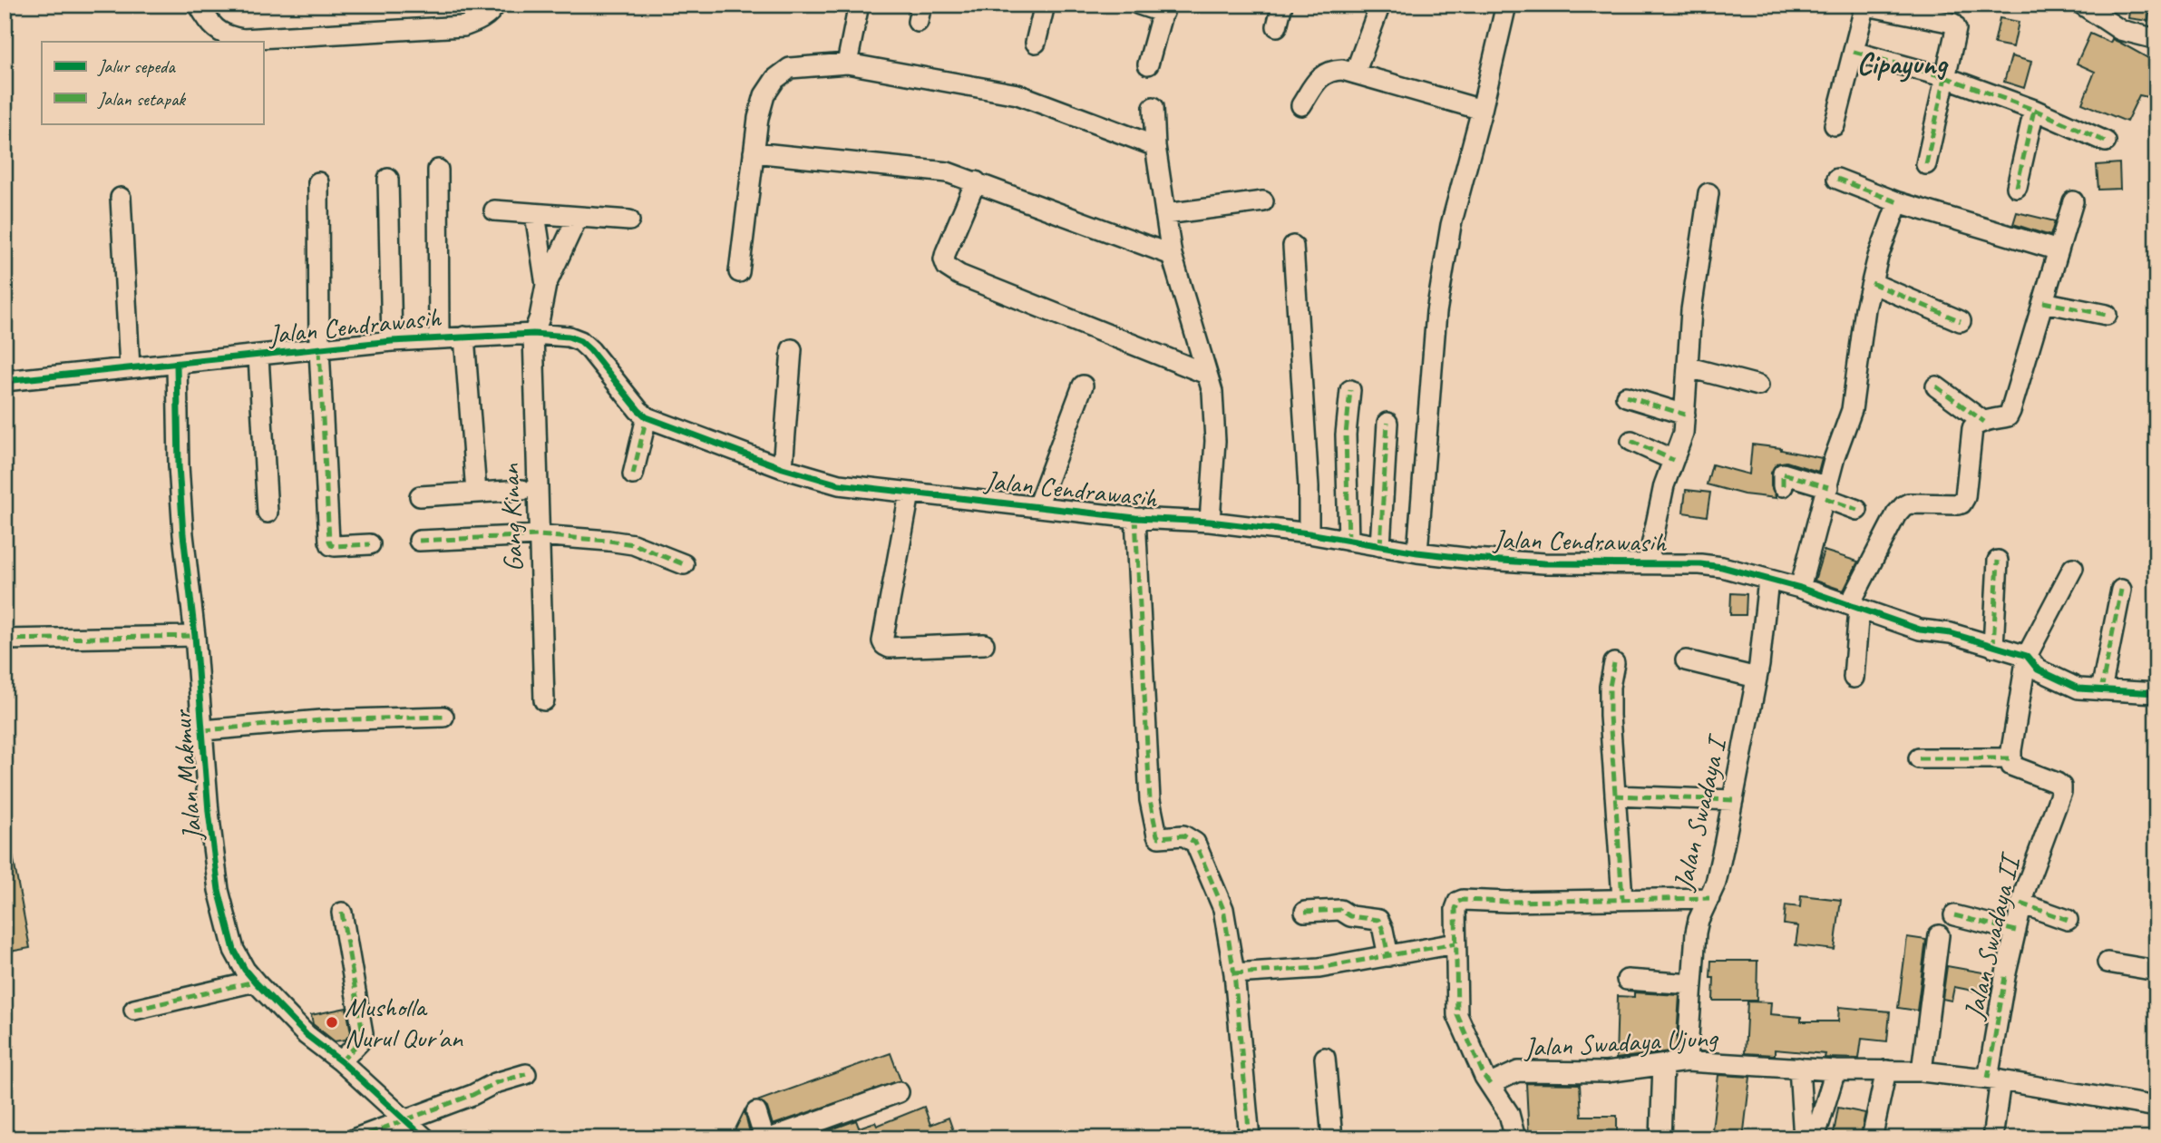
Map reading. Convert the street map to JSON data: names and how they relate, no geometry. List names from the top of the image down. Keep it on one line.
{"streets":{"street":["Jalan Cendrawasih","Gang Kinan","Jalan Makmur","Jalan Swadaya I","Jalan Swadaya II","Jalan Swadaya Ujung"]},"crossings":[["Jalan Cendrawasih","Gang Kinan"],["Jalan Cendrawasih","Jalan Makmur"],["Jalan Cendrawasih","Jalan Swadaya I"],["Jalan Swadaya I","Jalan Swadaya Ujung"],["Jalan Swadaya II","Jalan Swadaya Ujung"]],"districts":["Cipayung"],"places":["Musholla Nurul Qur'an"],"legend":["Jalur sepeda","Jalan setapak"]}
